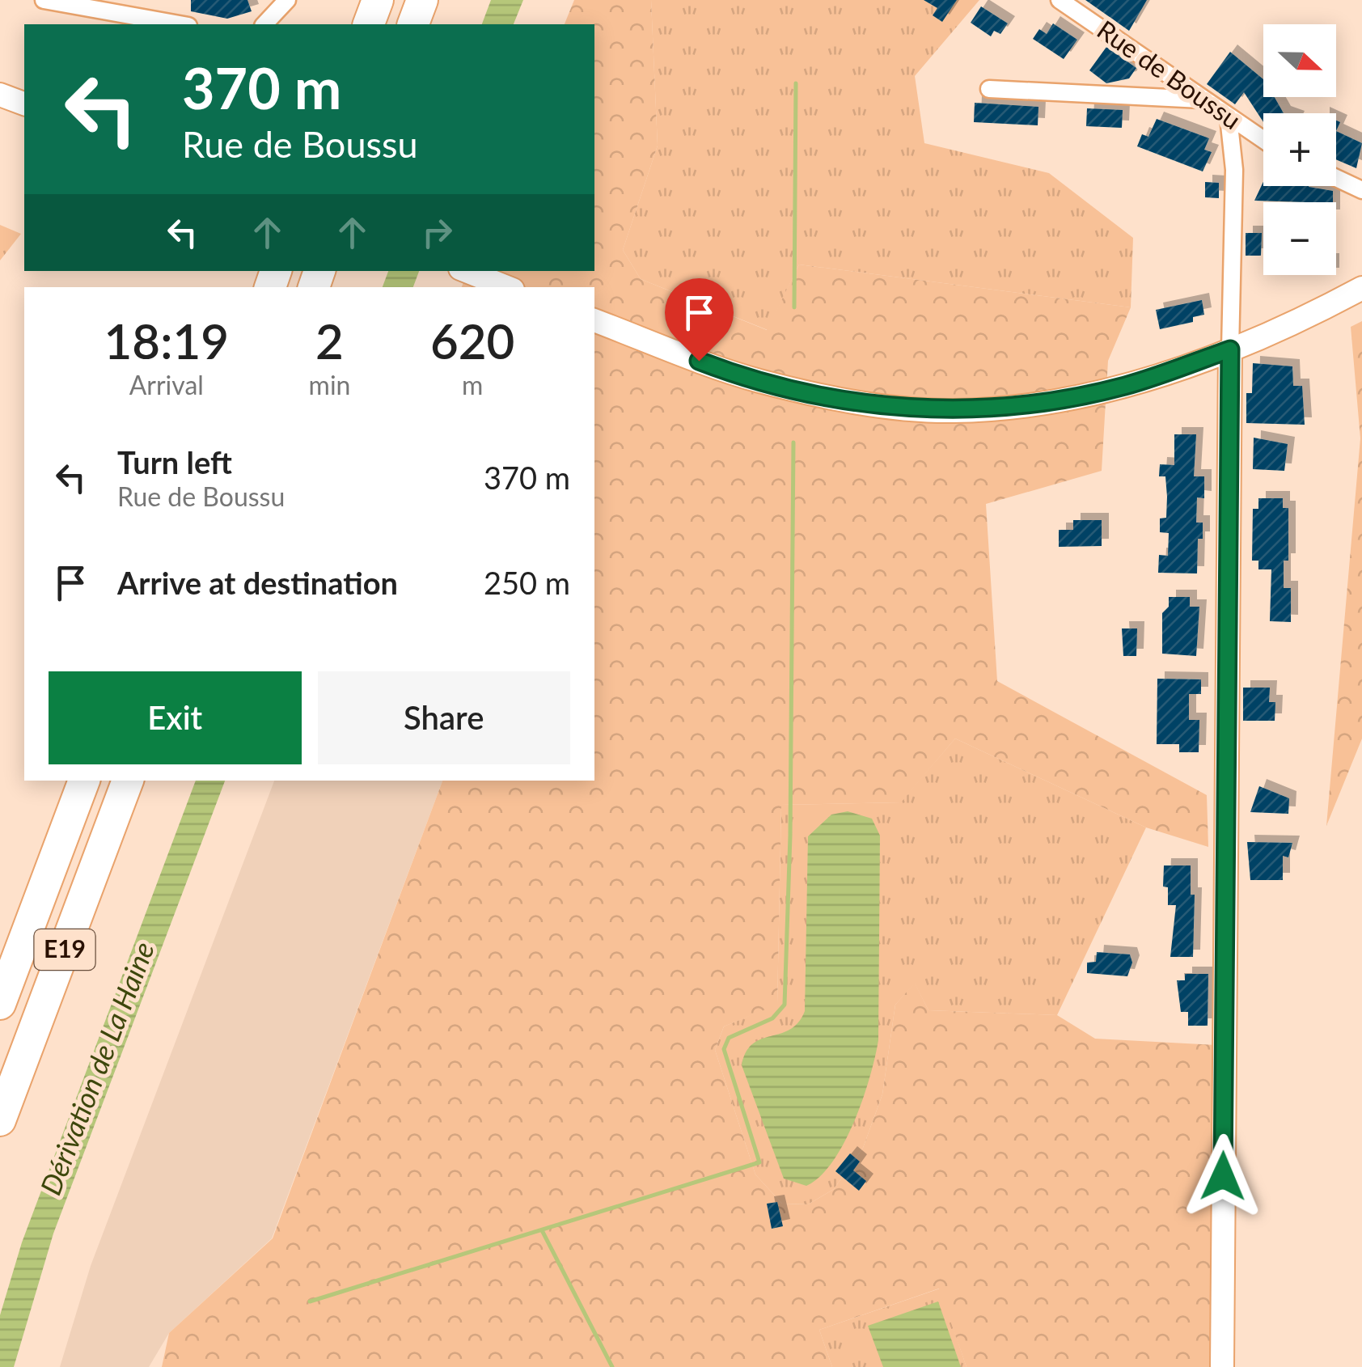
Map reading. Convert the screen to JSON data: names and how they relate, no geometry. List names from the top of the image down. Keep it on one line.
{"streets":{"highway":["E19"],"street":["Rue de Boussu"]},"water":["Dérivation de La Haine"],"north":"right","page":{"map_buttons":["+","−"],"turn":["370 m","Rue de Boussu"],"eta":["18:19","Arrival","2","min","620","m"],"list":[{"name":"Turn left","note":"Rue de Boussu","value":"370 m"},{"name":"Arrive at destination","value":"250 m"}],"buttons":["Exit","Share"]}}
